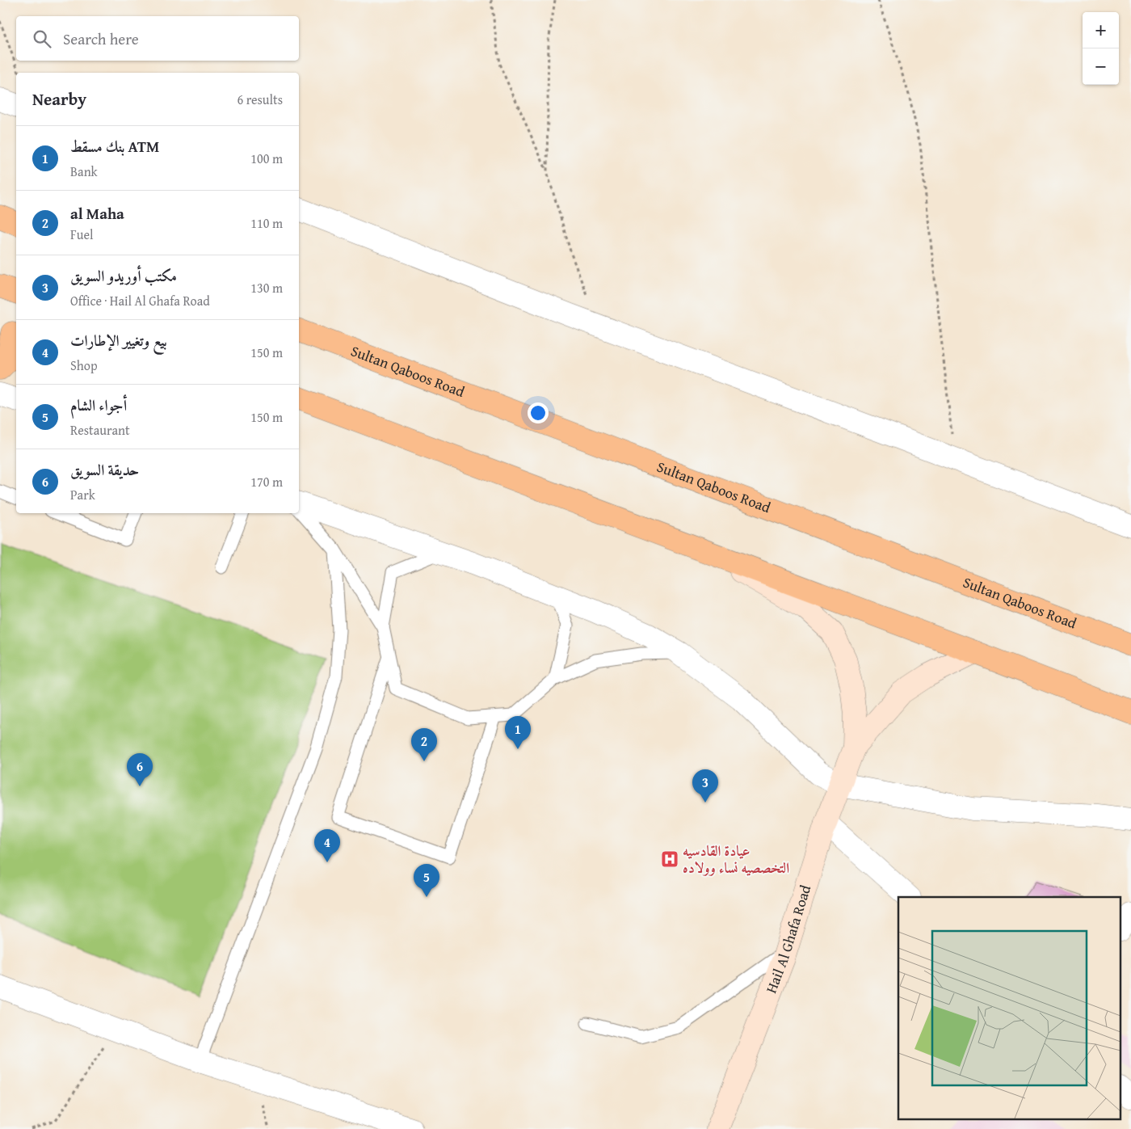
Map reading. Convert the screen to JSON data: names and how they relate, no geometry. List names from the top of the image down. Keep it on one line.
{"streets":{"highway":["Sultan Qaboos Road"],"main road":["Hail Al Ghafa Road"]},"places":{"hospital":["عيادة القادسيه التخصصيه نساء وولاده"]},"page":{"map_buttons":["+","−"],"search":"Search here","heading":["Nearby","6 results"],"list":[{"mark":"1","name":"بنك مسقط ATM","note":"Bank","value":"100 m"},{"mark":"2","name":"al Maha","note":"Fuel","value":"110 m"},{"mark":"3","name":"مكتب أوريدو السويق","note":"Office · Hail Al Ghafa Road","value":"130 m"},{"mark":"4","name":"بيع وتغيير الإطارات","note":"Shop","value":"150 m"},{"mark":"5","name":"أجواء الشام","note":"Restaurant","value":"150 m"},{"mark":"6","name":"حديقة السويق","note":"Park","value":"170 m"}],"pins":["1","2","6","3","4","5"]}}
